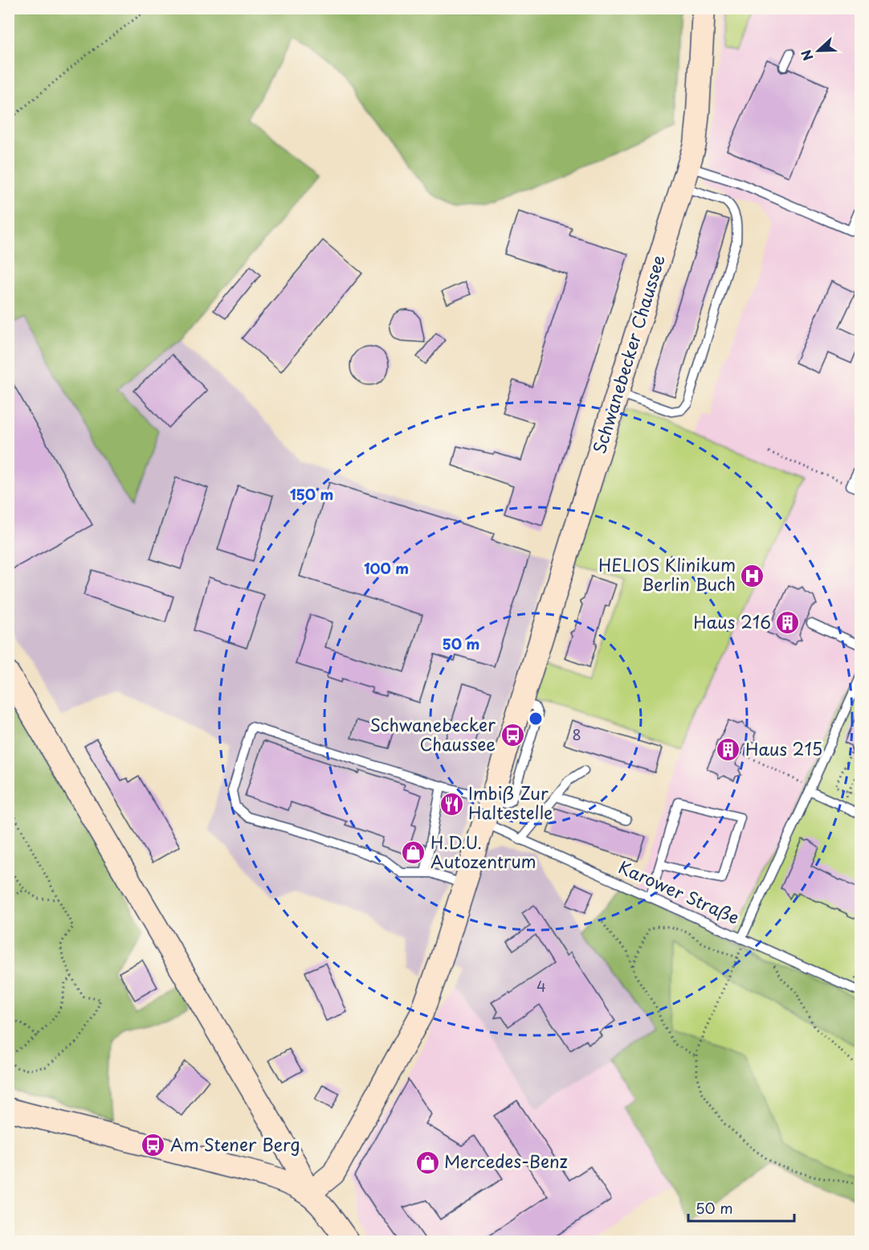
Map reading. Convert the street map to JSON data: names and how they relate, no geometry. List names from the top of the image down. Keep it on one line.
{"streets":{"main road":["Schwanebecker Chaussee"],"lane":["Karower Straße"]},"crossings":[["Schwanebecker Chaussee","Karower Straße"]],"places":{"hospital":["HELIOS Klinikum Berlin Buch"],"building":["Haus 216","Haus 215"],"bus stop":["Schwanebecker Chaussee","Am Stener Berg"],"restaurant":["Imbiß Zur Haltestelle"],"shop":["H.D.U. Autozentrum","Mercedes-Benz"]},"house_numbers":["8","4"],"scale_bar":"50 m","north":"left","rings":["150 m","100 m","50 m"]}
